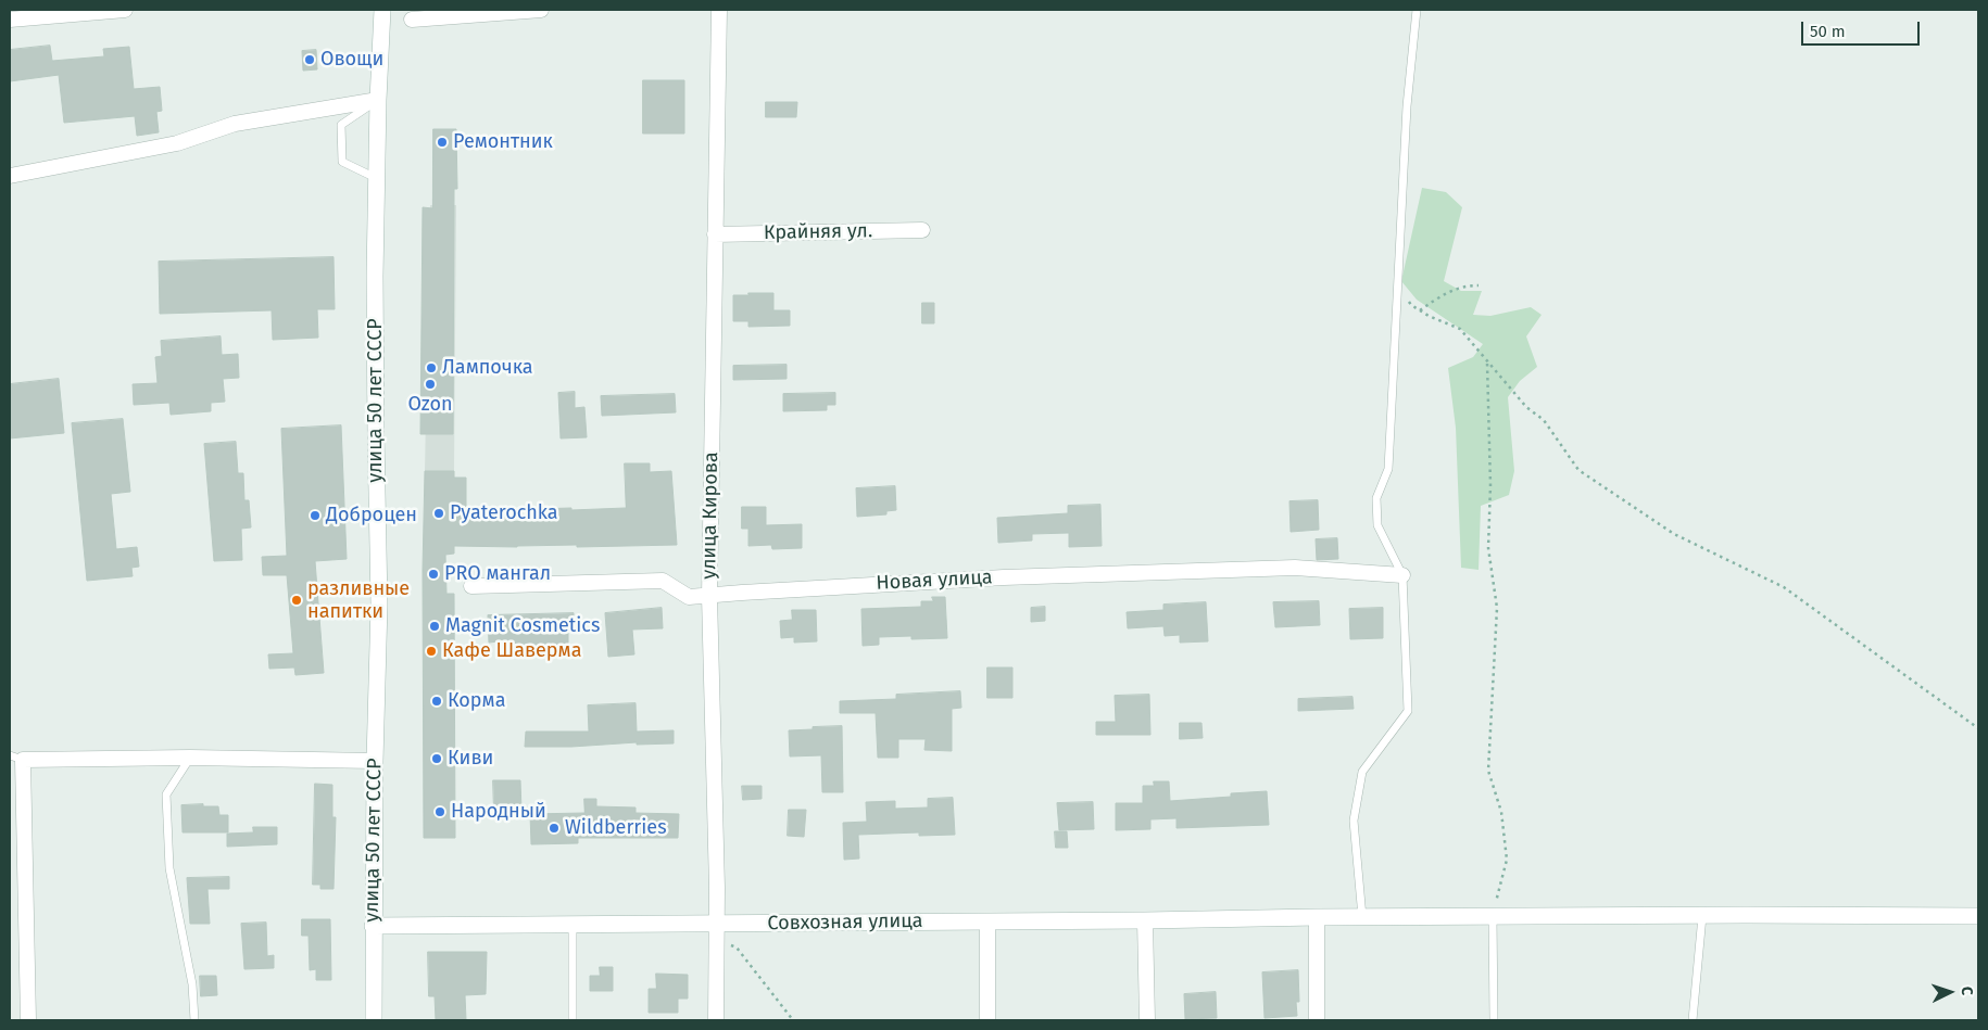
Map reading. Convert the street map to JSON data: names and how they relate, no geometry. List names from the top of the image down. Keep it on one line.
{"streets":{"main road":["улица 50 лет СССР","Совхозная улица"],"street":["Крайняя ул.","улица Кирова","Новая улица"]},"crossings":[["Крайняя ул.","улица Кирова"],["улица 50 лет СССР","Совхозная улица"],["улица Кирова","Новая улица"],["улица Кирова","Совхозная улица"]],"places":["Овощи","Ремонтник","Лампочка","Ozon","Pyaterochka","Доброцен","PRO мангал","разливные напитки","Magnit Cosmetics","Кафе Шаверма","Корма","Киви","Народный","Wildberries"],"scale_bar":"50 m","north":"right"}
